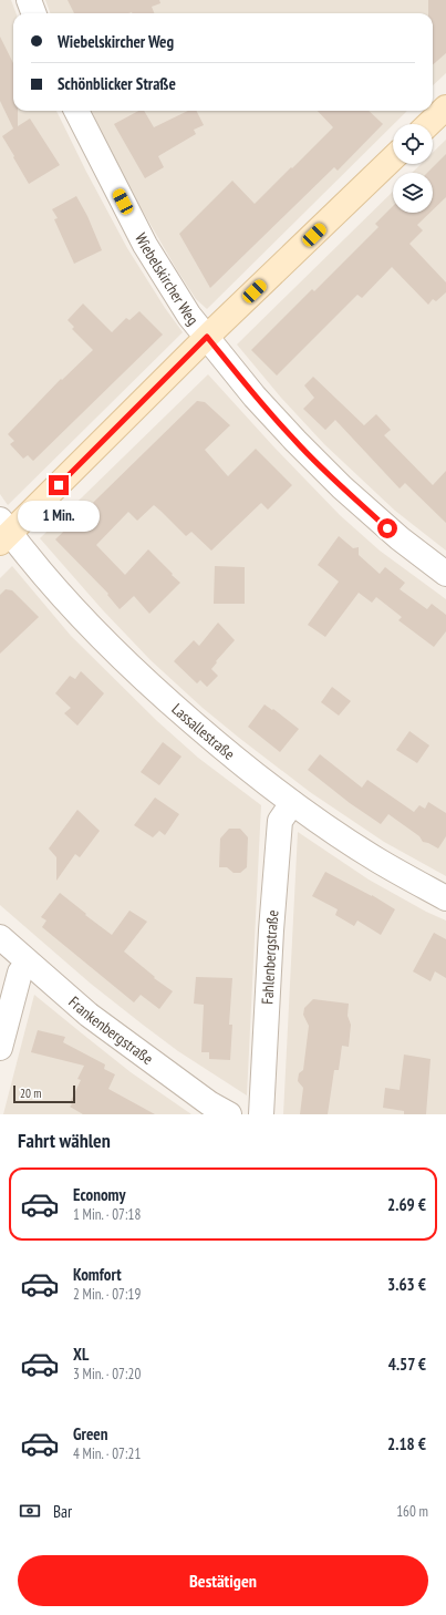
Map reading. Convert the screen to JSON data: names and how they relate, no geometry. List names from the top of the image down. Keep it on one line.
{"streets":{"street":["Wiebelskircher Weg","Lassallestraße","Fahlenbergstraße","Frankenbergstraße"]},"crossings":[["Lassallestraße","Fahlenbergstraße"]],"scale_bar":"20 m","page":{"banner":["Wiebelskircher Weg","Schönblicker Straße"],"bubble":"1 Min.","scale":"20 m","heading":"Fahrt wählen","list":[{"name":"Economy","note":"1 Min. · 07:18","value":"2.69 €"},{"name":"Komfort","note":"2 Min. · 07:19","value":"3.63 €"},{"name":"XL","note":"3 Min. · 07:20","value":"4.57 €"},{"name":"Green","note":"4 Min. · 07:21","value":"2.18 €"}],"pay":["Bar","160 m"],"buttons":"Bestätigen"}}
